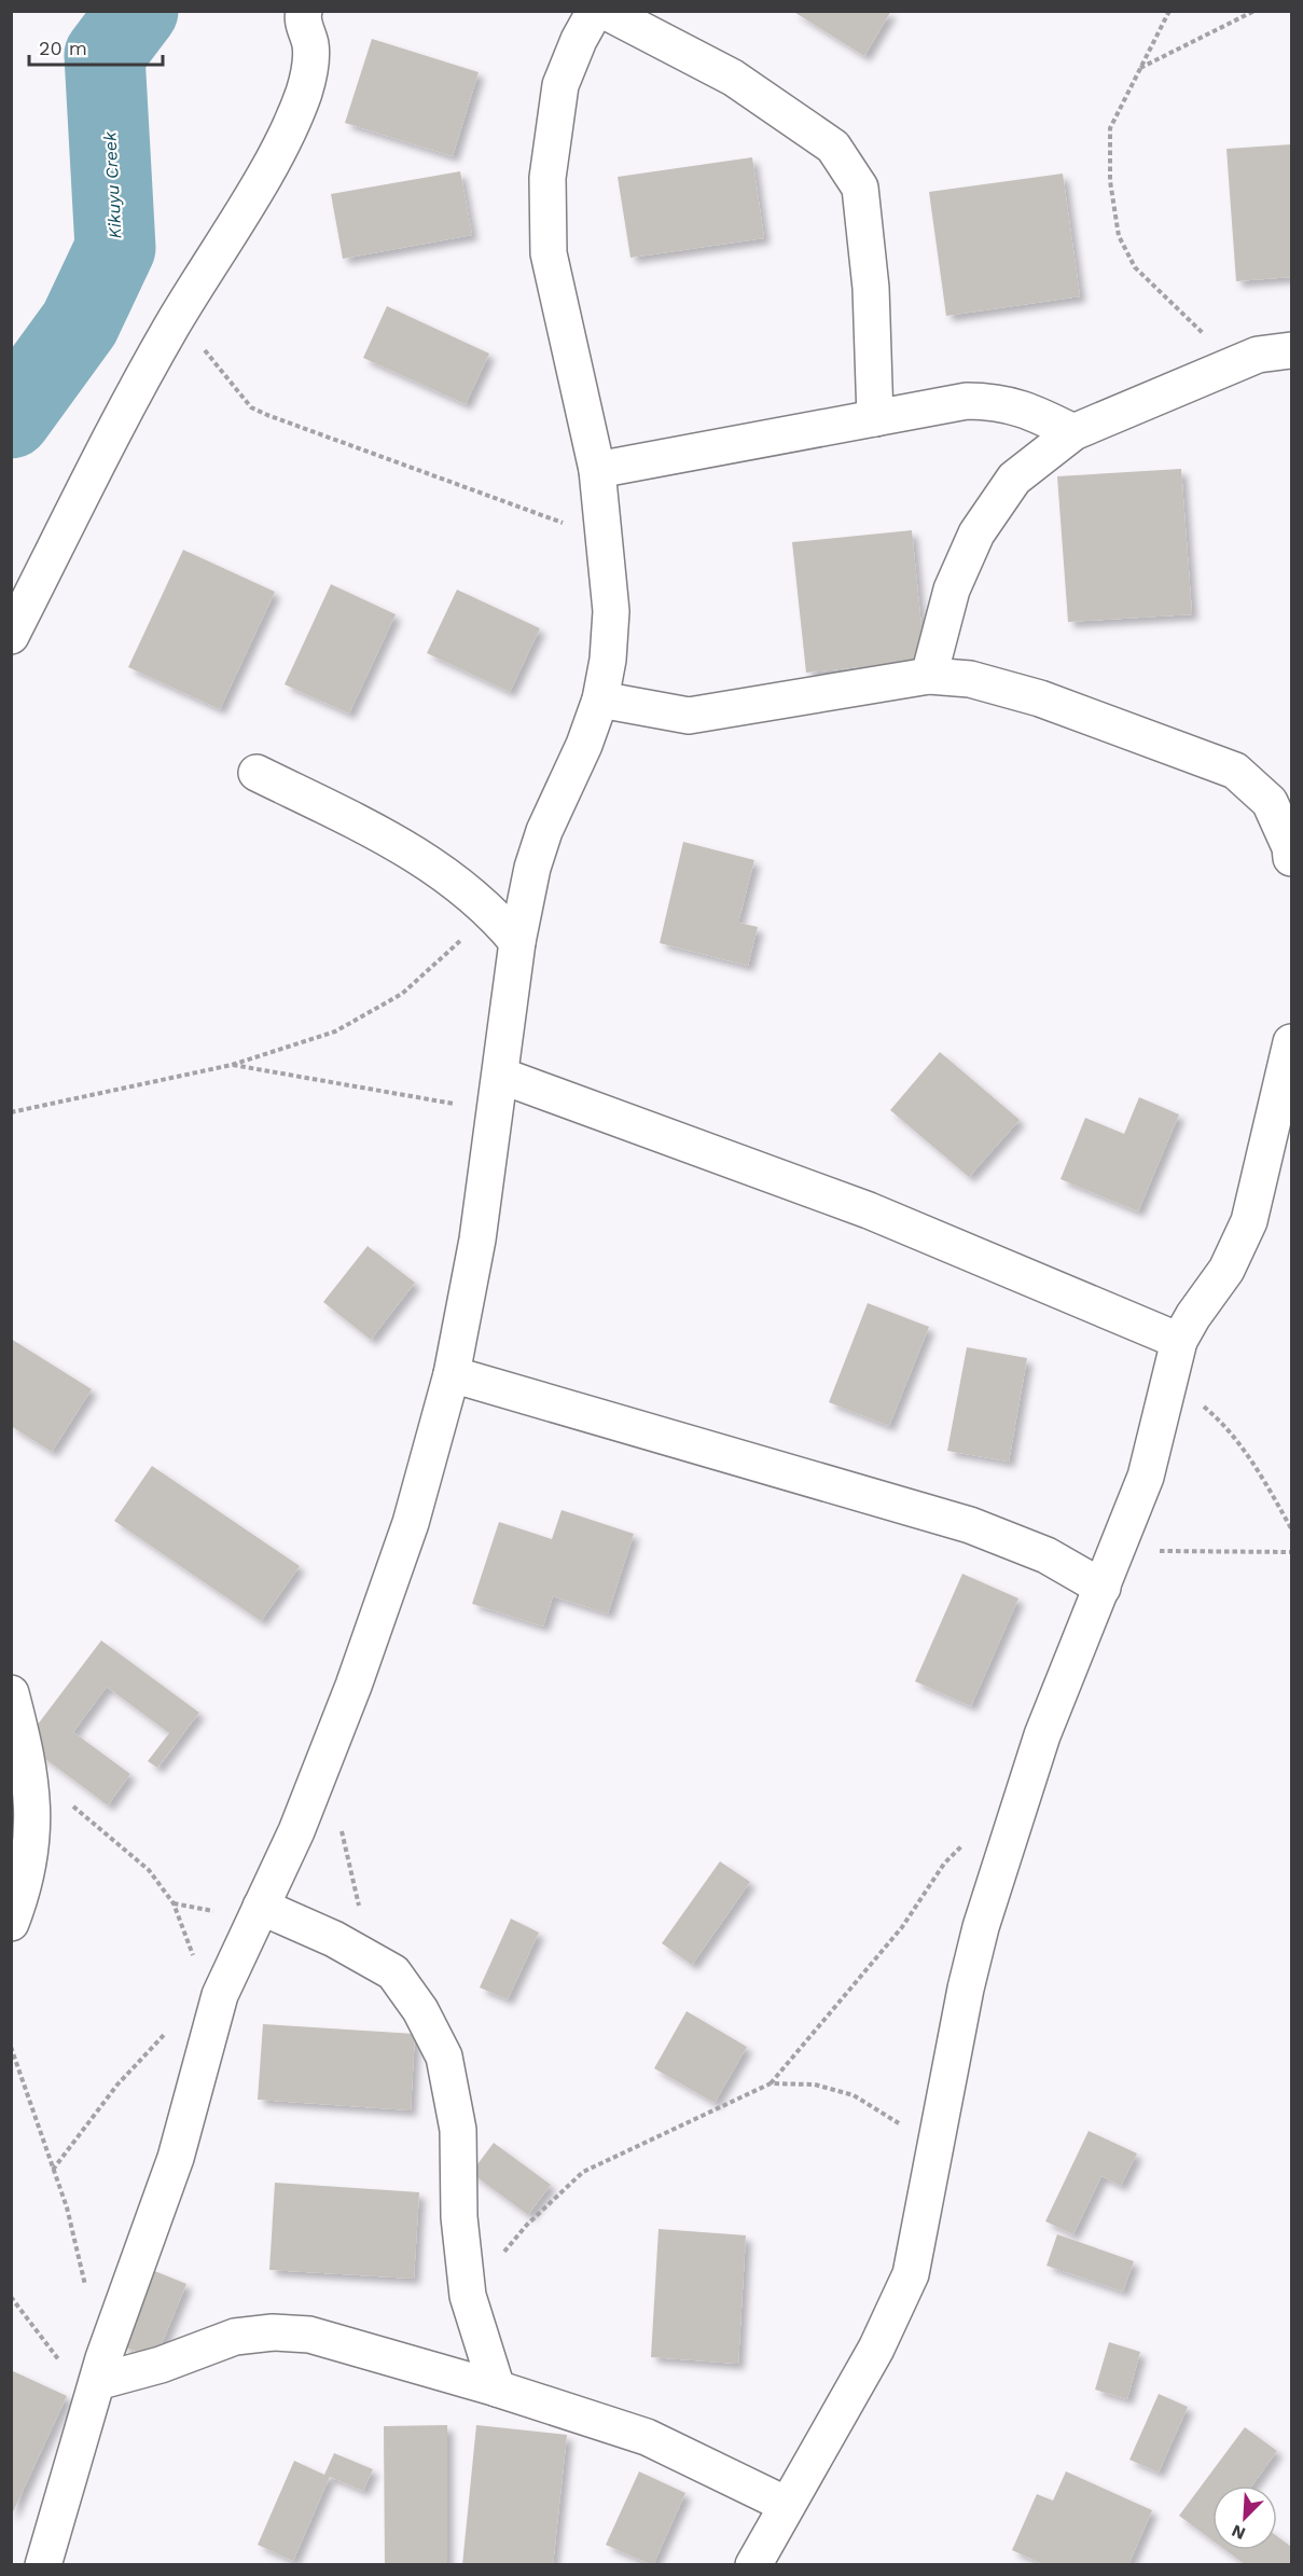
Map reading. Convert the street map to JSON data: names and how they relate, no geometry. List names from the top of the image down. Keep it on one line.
{"water":["Kikuyu Creek"],"scale_bar":"20 m","north":"bottom left"}
